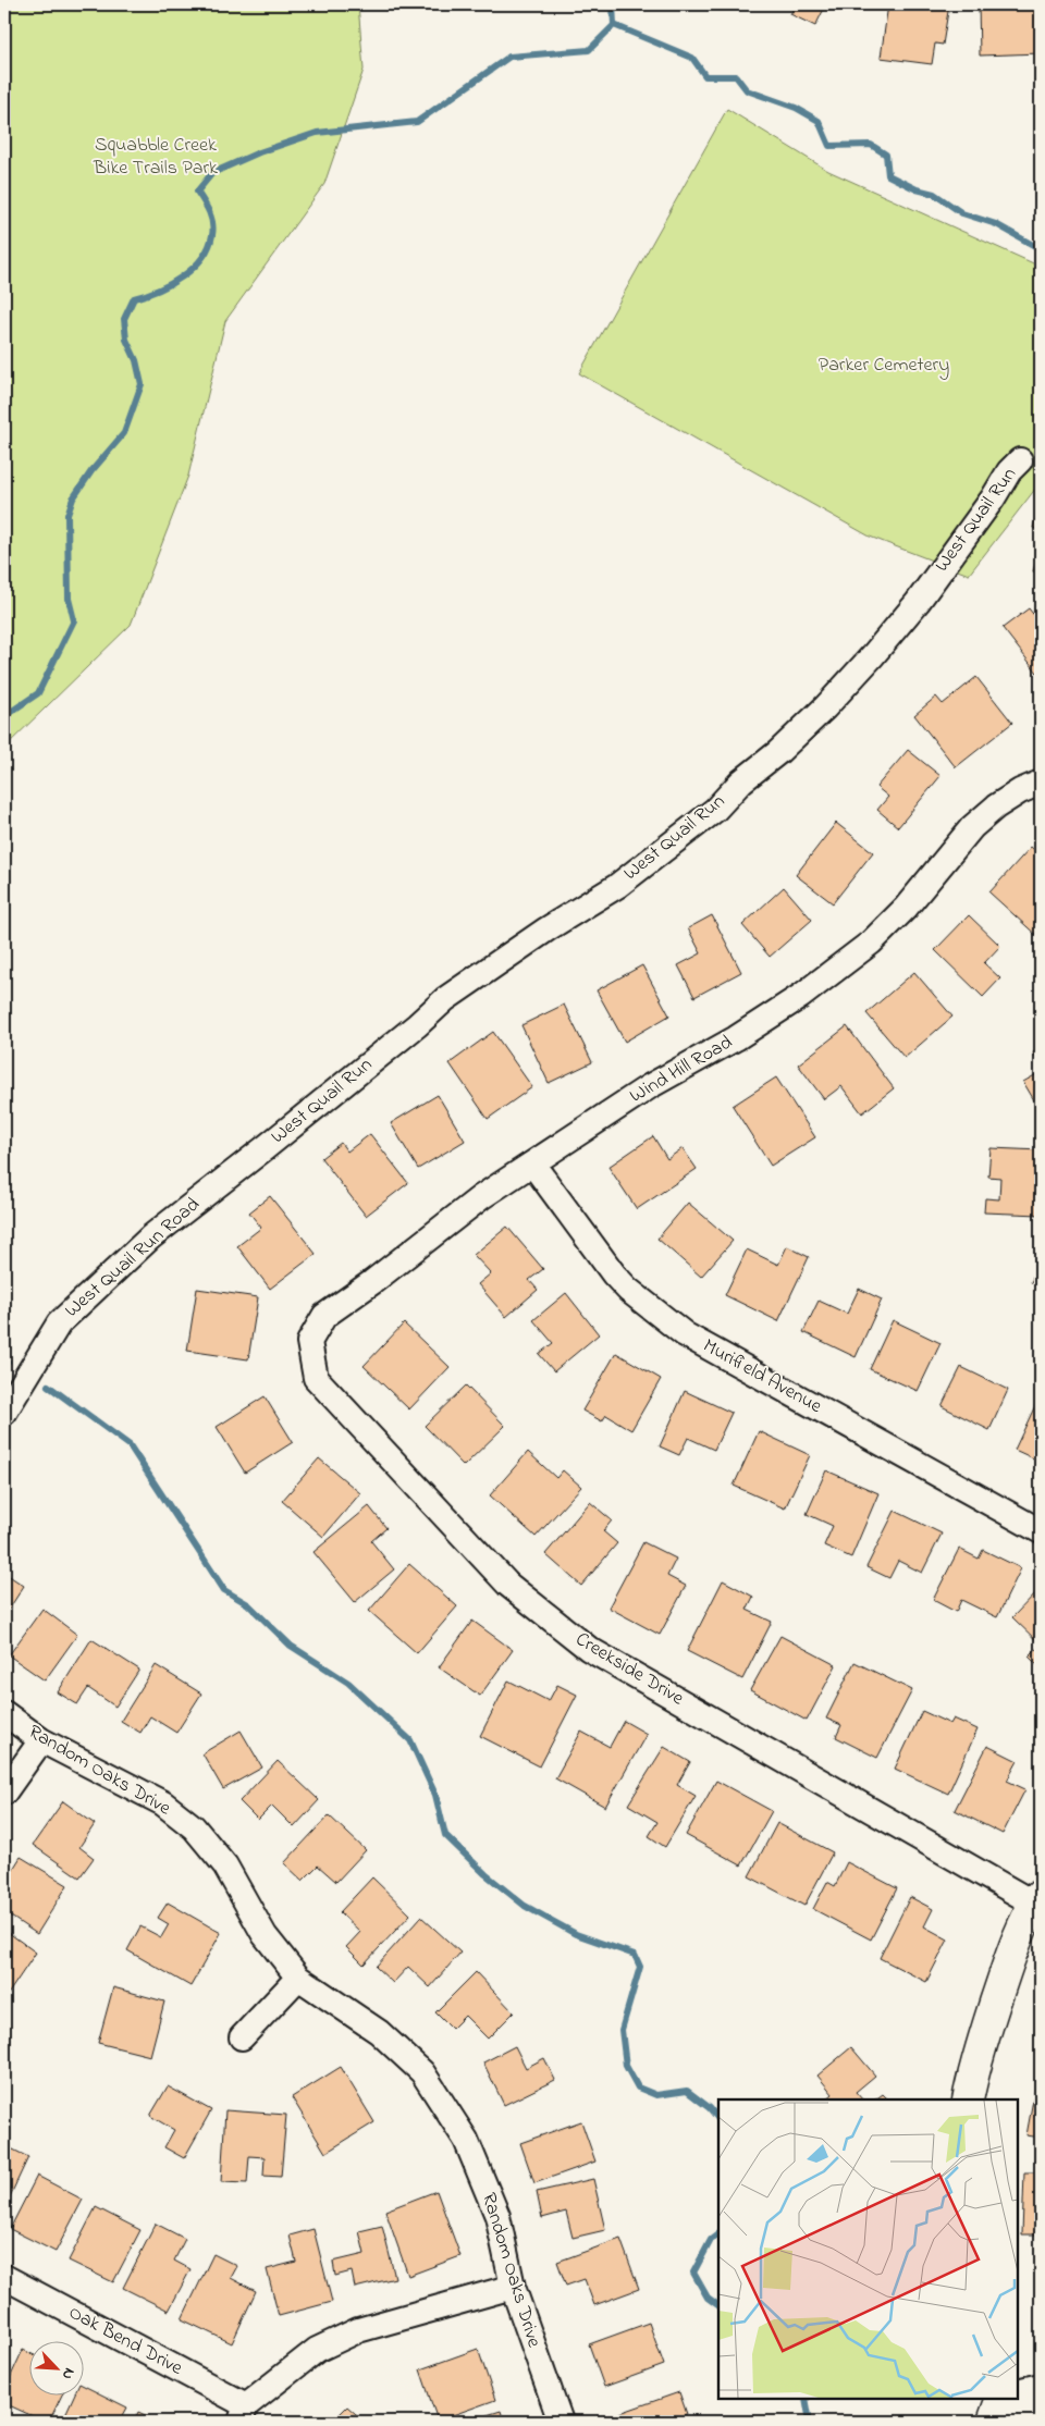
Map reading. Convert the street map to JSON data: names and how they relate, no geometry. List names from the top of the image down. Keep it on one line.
{"streets":{"street":["West Quail Run","Wind Hill Road","West Quail Run Road","Murifield Avenue","Creekside Drive","Random Oaks Drive","Oak Bend Drive"]},"crossings":[["West Quail Run","West Quail Run Road"],["Wind Hill Road","Murifield Avenue"],["Wind Hill Road","Creekside Drive"]],"parks":["Squabble Creek Bike Trails Park","Parker Cemetery"],"north":"bottom right"}
